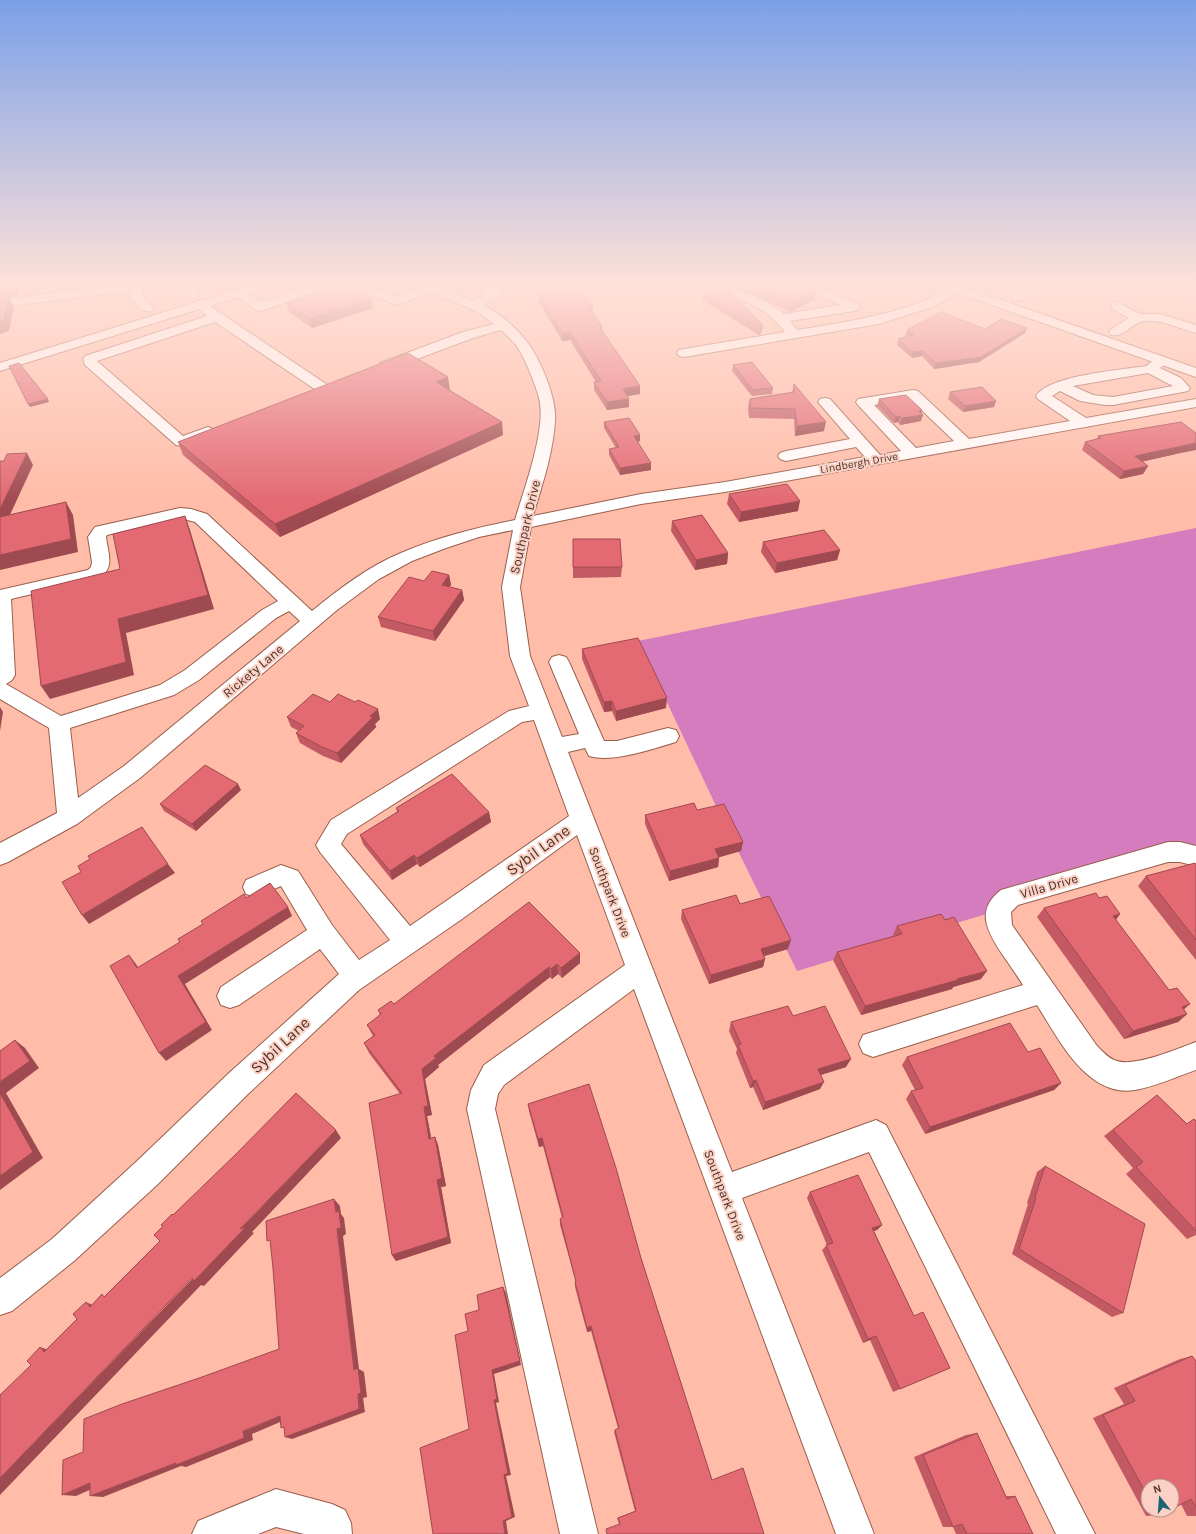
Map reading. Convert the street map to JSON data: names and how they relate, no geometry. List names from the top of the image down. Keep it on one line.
{"streets":{"main road":["Lindbergh Drive","Southpark Drive","Rickety Lane","Sybil Lane","Villa Drive"]},"crossings":[["Lindbergh Drive","Southpark Drive"],["Lindbergh Drive","Rickety Lane"],["Southpark Drive","Rickety Lane"],["Southpark Drive","Sybil Lane"]],"north":"top"}
